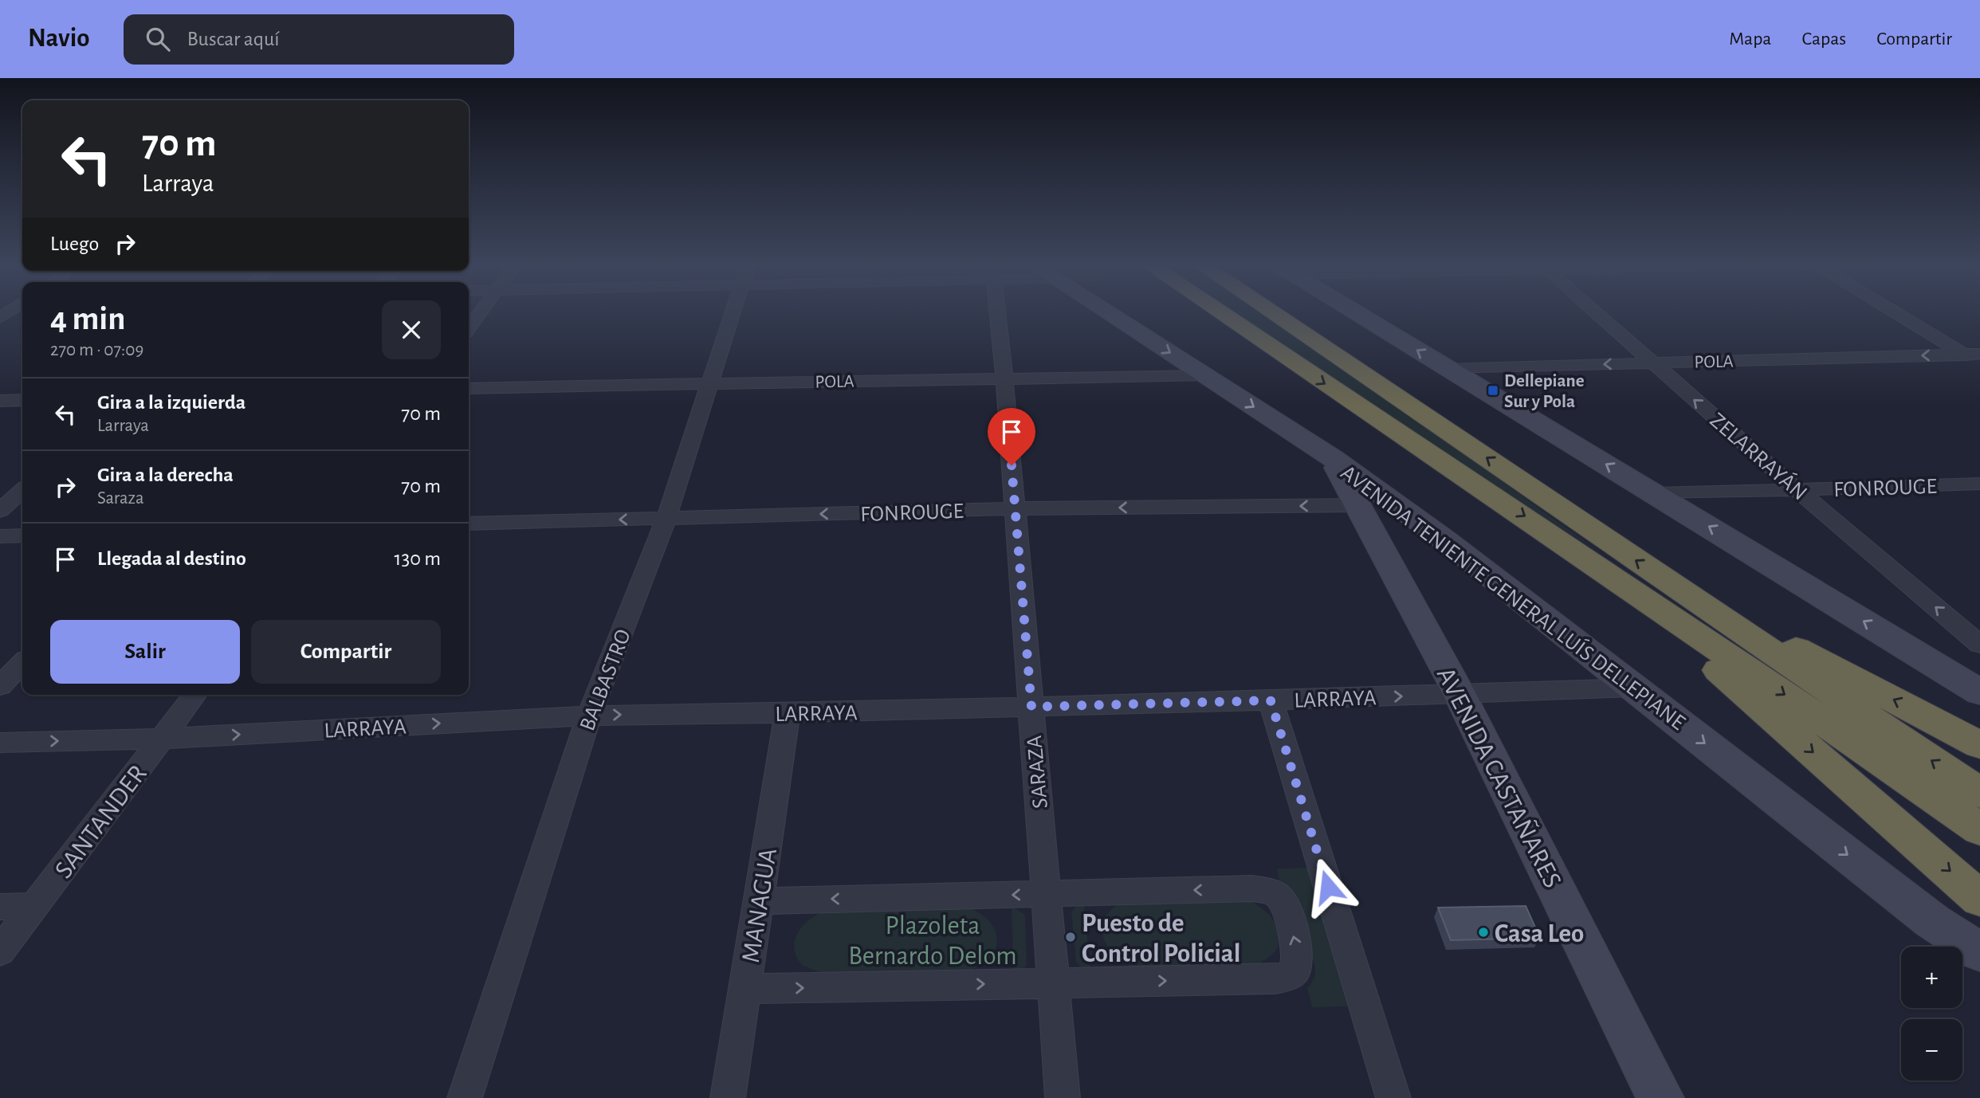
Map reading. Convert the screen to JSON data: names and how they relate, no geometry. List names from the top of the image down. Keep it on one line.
{"streets":{"street":["POLA","ZELARRAYÁN","FONROUGE","AVENIDA TENIENTE GENERAL LUÍS DELLEPIANE","BALBASTRO","LARRAYA","SARAZA","AVENIDA CASTAÑARES","SANTANDER","MANAGUA"]},"crossings":[["POLA","ZELARRAYÁN"],["POLA","AVENIDA TENIENTE GENERAL LUÍS DELLEPIANE"],["POLA","BALBASTRO"],["POLA","SARAZA"],["ZELARRAYÁN","FONROUGE"],["FONROUGE","BALBASTRO"],["FONROUGE","SARAZA"],["FONROUGE","AVENIDA CASTAÑARES"],["AVENIDA TENIENTE GENERAL LUÍS DELLEPIANE","LARRAYA"],["AVENIDA TENIENTE GENERAL LUÍS DELLEPIANE","AVENIDA CASTAÑARES"],["BALBASTRO","LARRAYA"],["LARRAYA","SARAZA"],["LARRAYA","AVENIDA CASTAÑARES"],["LARRAYA","SANTANDER"],["LARRAYA","MANAGUA"]],"one_way":["POLA","FONROUGE","LARRAYA"],"parks":["Plazoleta Bernardo Delom"],"places":{"transit":["Dellepiane Sur y Pola"],"other":["Casa Leo","Puesto de Control Policial"]},"page":{"header":"Navio","search":"Buscar aquí","nav":["Mapa","Capas","Compartir"],"turn":["70 m","Larraya"],"then":"Luego","heading":["4 min","270 m · 07:09"],"list":[{"name":"Gira a la izquierda","note":"Larraya","value":"70 m"},{"name":"Gira a la derecha","note":"Saraza","value":"70 m"},{"name":"Llegada al destino","value":"130 m"}],"buttons":["Salir","Compartir"],"map_buttons":["+","−"]}}
